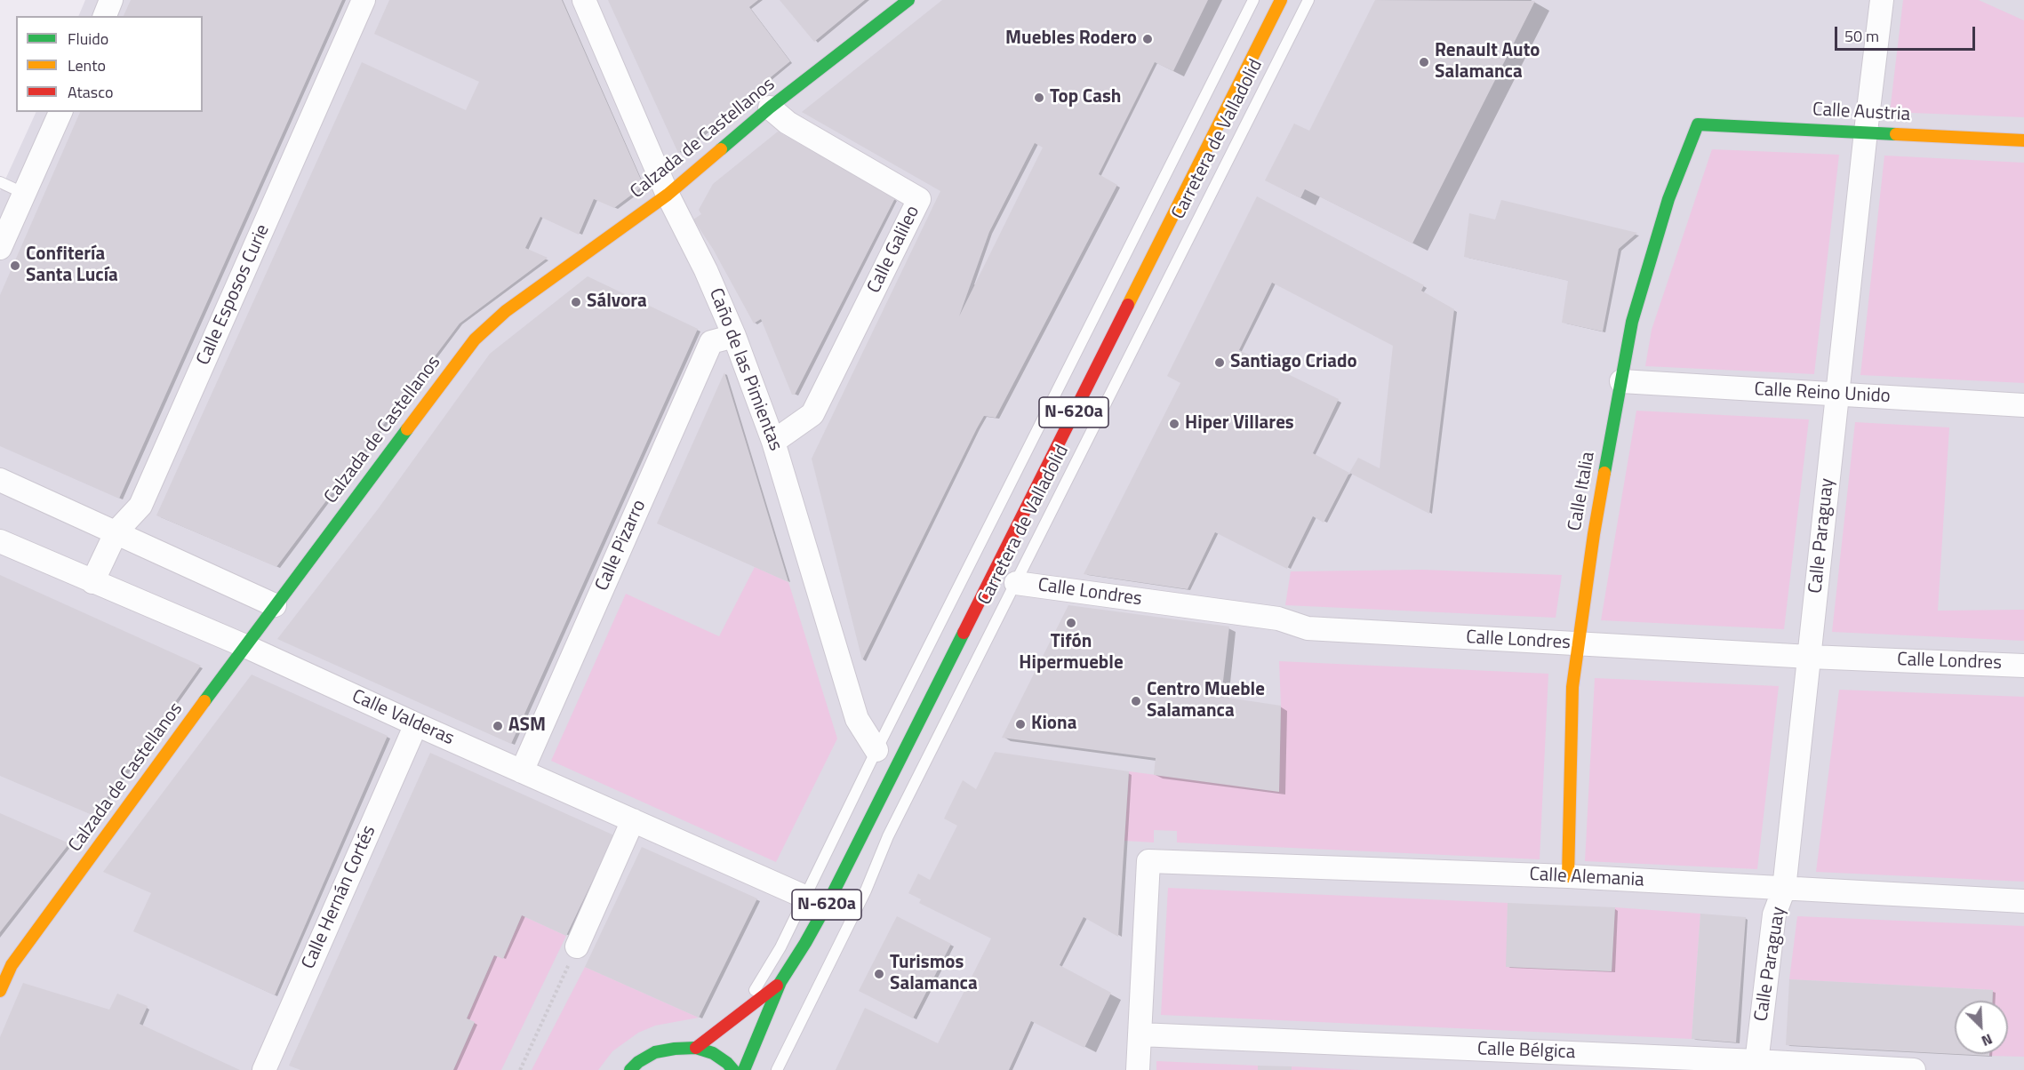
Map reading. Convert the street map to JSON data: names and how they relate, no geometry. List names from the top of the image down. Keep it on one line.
{"streets":{"main road":["Calle Austria","Calzada de Castellanos","Carretera de Valladolid","N-620a","Calle Italia"],"street":["Calle Galileo","Calle Esposos Curie","Caño de las Pimientas","Calle Reino Unido","Calle Paraguay","Calle Pizarro","Calle Londres","Calle Valderas","Calle Alemania","Calle Hernán Cortés","Calle Bélgica"]},"crossings":[["Calle Austria","Calle Italia"],["Calle Austria","Calle Paraguay"],["Calzada de Castellanos","Calle Galileo"],["Calzada de Castellanos","Caño de las Pimientas"],["Calzada de Castellanos","Calle Valderas"],["Carretera de Valladolid","Caño de las Pimientas"],["Carretera de Valladolid","Calle Londres"],["Carretera de Valladolid","Calle Valderas"],["Calle Galileo","Caño de las Pimientas"],["Calle Esposos Curie","Calle Valderas"],["Caño de las Pimientas","Calle Pizarro"],["Calle Reino Unido","Calle Italia"],["Calle Reino Unido","Calle Paraguay"],["Calle Italia","Calle Londres"],["Calle Italia","Calle Alemania"],["Calle Paraguay","Calle Londres"],["Calle Paraguay","Calle Alemania"],["Calle Paraguay","Calle Bélgica"],["Calle Pizarro","Calle Valderas"],["Calle Valderas","Calle Hernán Cortés"],["Calle Alemania","Calle Bélgica"]],"places":["Muebles Rodero","Renault Auto Salamanca","Top Cash","Confitería Santa Lucía","Sálvora","Santiago Criado","Hiper Villares","Tifón Hipermueble","Centro Mueble Salamanca","Kiona","ASM","Turismos Salamanca"],"legend":["Fluido","Lento","Atasco"],"scale_bar":"50 m","north":"bottom right"}
